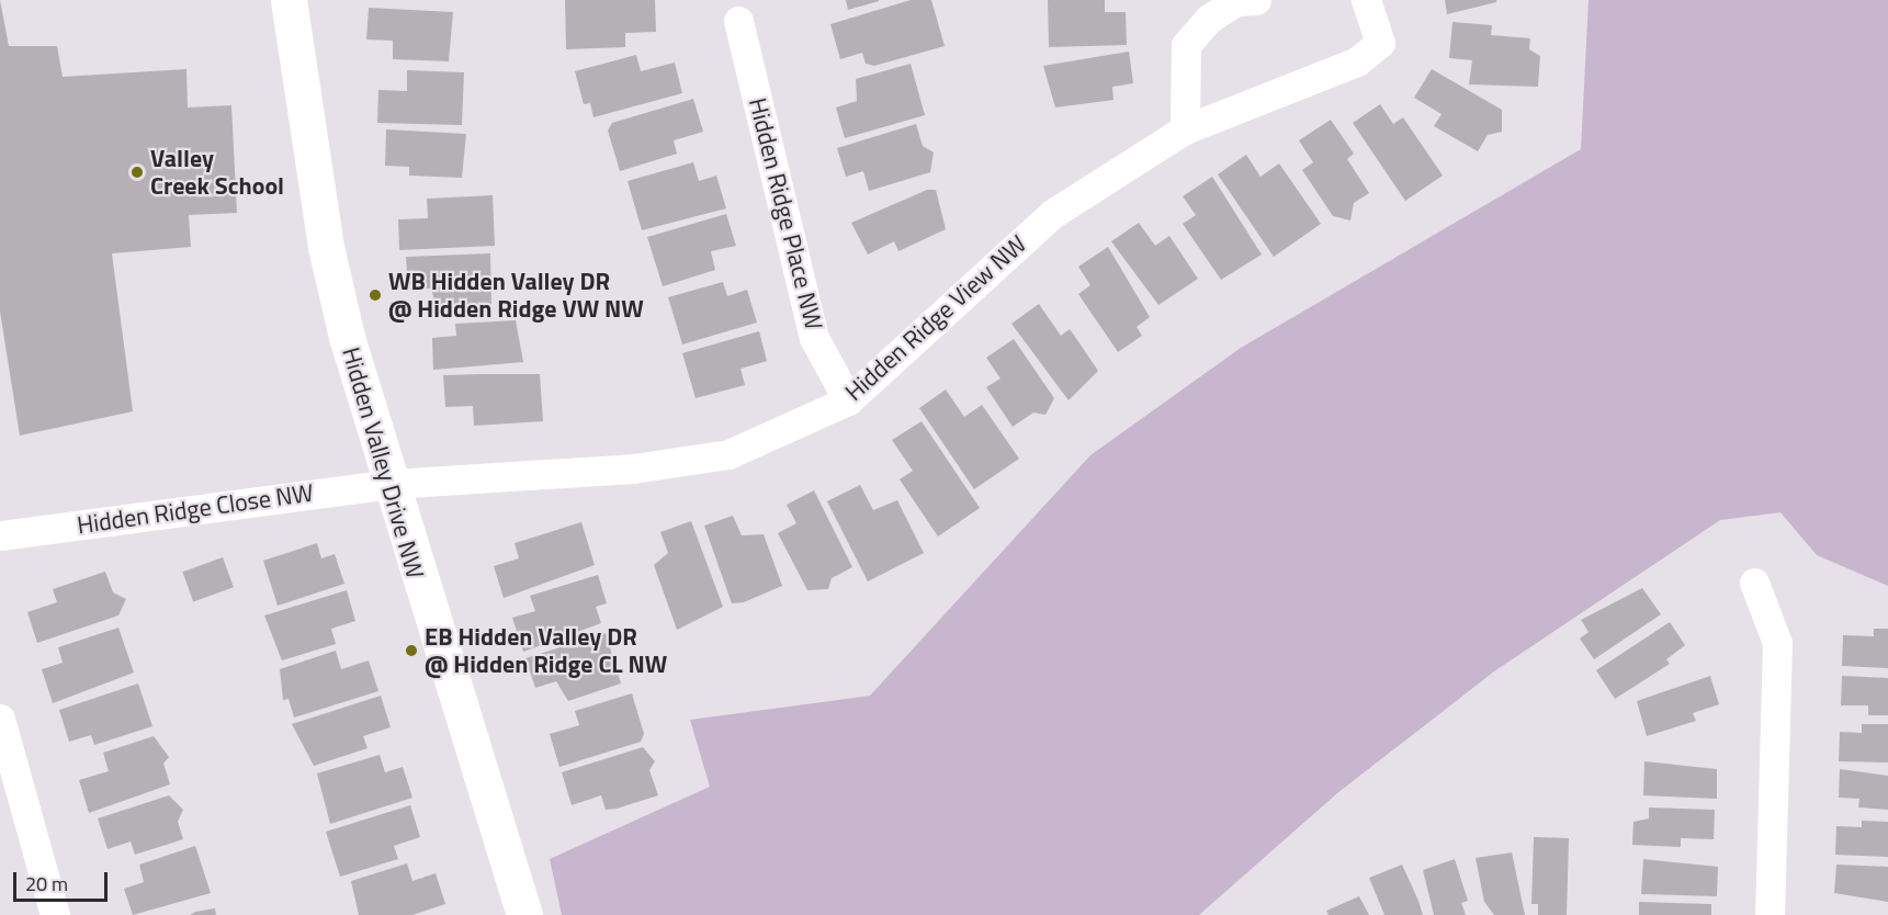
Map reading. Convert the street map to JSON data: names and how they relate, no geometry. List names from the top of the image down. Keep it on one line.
{"streets":{"street":["Hidden Ridge Place NW","Hidden Ridge View NW","Hidden Valley Drive NW","Hidden Ridge Close NW"]},"crossings":[["Hidden Ridge Place NW","Hidden Ridge View NW"],["Hidden Ridge View NW","Hidden Valley Drive NW"],["Hidden Ridge View NW","Hidden Ridge Close NW"],["Hidden Valley Drive NW","Hidden Ridge Close NW"]],"places":["Valley Creek School","WB Hidden Valley DR @ Hidden Ridge VW NW","EB Hidden Valley DR @ Hidden Ridge CL NW"],"scale_bar":"20 m"}
